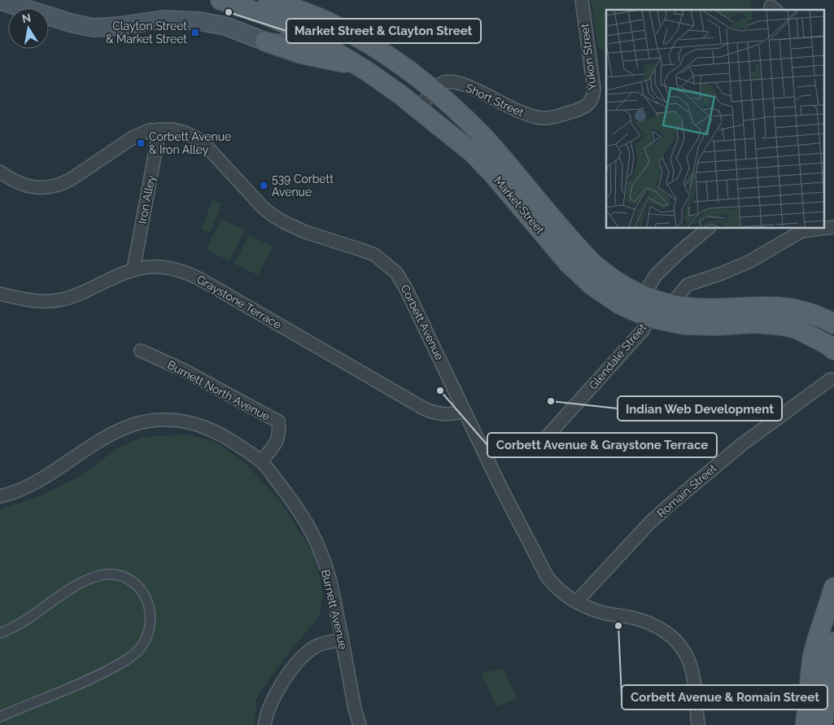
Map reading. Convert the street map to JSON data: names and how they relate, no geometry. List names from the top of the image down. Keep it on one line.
{"streets":{"main road":["Market Street"],"street":["Yukon Street","Short Street","Iron Alley","Graystone Terrace","Corbett Avenue","Glendale Street","Burnett North Avenue","Romain Street","Burnett Avenue"]},"crossings":[["Yukon Street","Short Street"],["Short Street","Market Street"],["Iron Alley","Graystone Terrace"],["Iron Alley","Corbett Avenue"],["Market Street","Glendale Street"],["Graystone Terrace","Corbett Avenue"],["Corbett Avenue","Romain Street"],["Burnett North Avenue","Burnett Avenue"]],"places":{"other":["Market Street & Clayton Street","Corbett Avenue & Graystone Terrace","Indian Web Development","Corbett Avenue & Romain Street"],"transit":["Clayton Street & Market Street","Corbett Avenue & Iron Alley","539 Corbett Avenue"]},"north":"top"}
